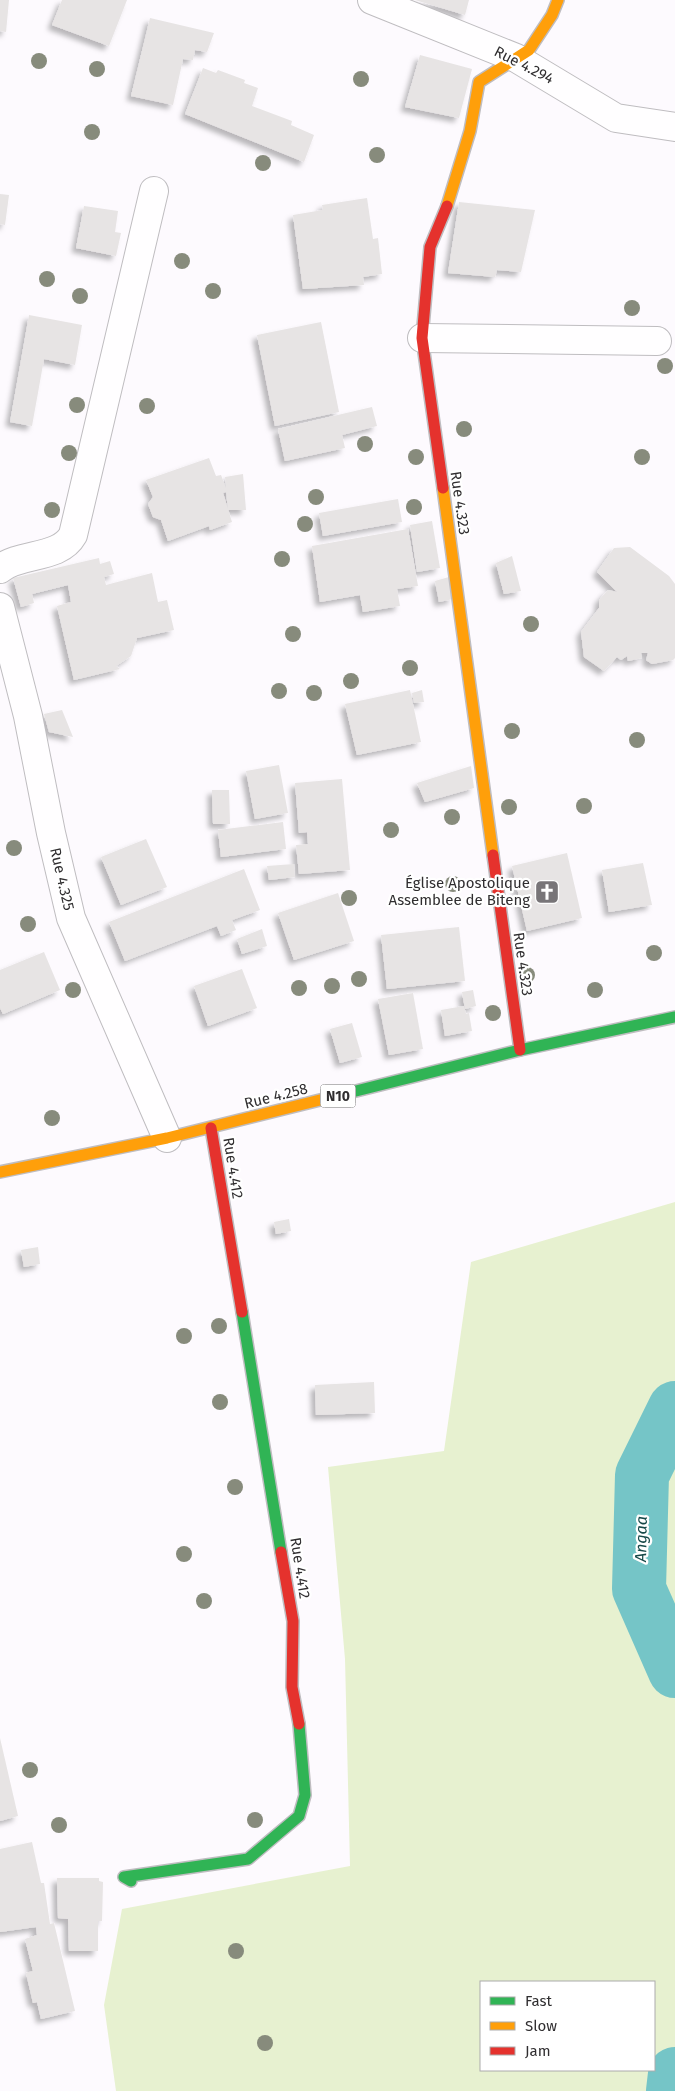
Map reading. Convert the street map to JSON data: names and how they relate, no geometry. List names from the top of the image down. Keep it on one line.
{"streets":{"main road":["Rue 4.323","Rue 4.258","N10","Rue 4.412"],"street":["Rue 4.294","Rue 4.325"]},"crossings":[["Rue 4.294","Rue 4.323"],["Rue 4.323","Rue 4.258"],["Rue 4.325","Rue 4.258"],["Rue 4.258","Rue 4.412"]],"water":["Angaa"],"places":{"church":["Église Apostolique Assemblee de Biteng"]},"legend":["Fast","Slow","Jam"]}
